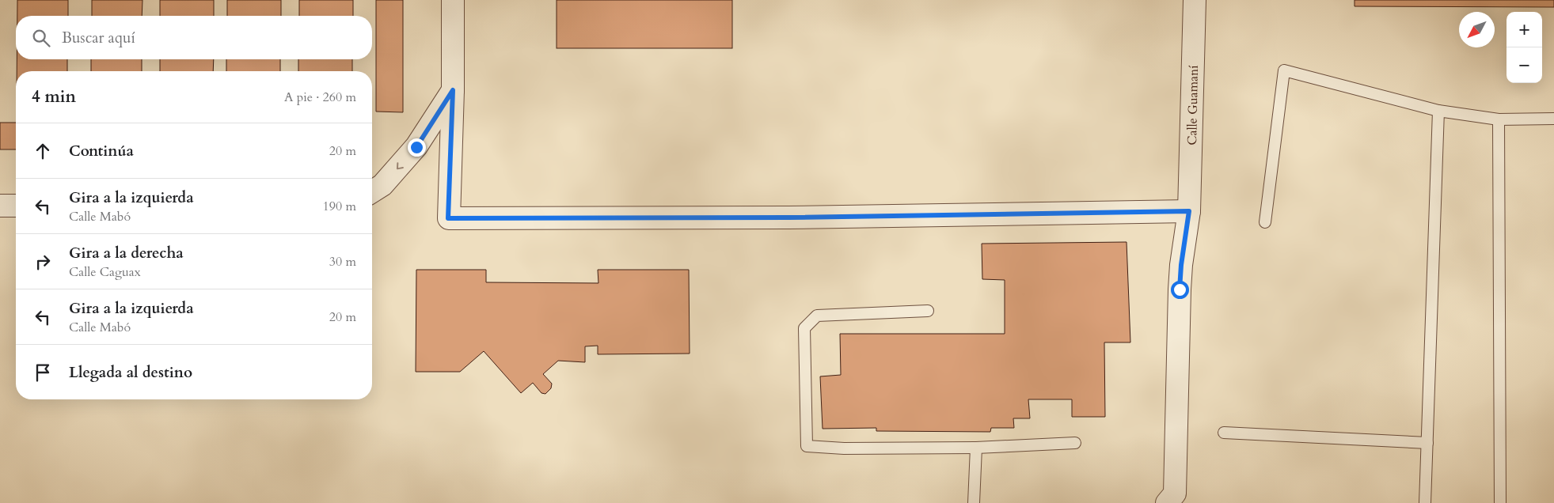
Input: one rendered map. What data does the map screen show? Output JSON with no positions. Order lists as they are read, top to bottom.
{
  "streets": {
    "street": ["Calle Guamaní"]
  },
  "north": "bottom left",
  "page": {
    "map_buttons": ["+", "−"],
    "search": "Buscar aquí",
    "heading": ["4 min", "A pie · 260 m"],
    "list": [
      ["Continúa", "20 m"],
      ["Gira a la izquierda", "Calle Mabó", "190 m"],
      ["Gira a la derecha", "Calle Caguax", "30 m"],
      ["Gira a la izquierda", "Calle Mabó", "20 m"],
      "Llegada al destino"
    ]
  }
}
